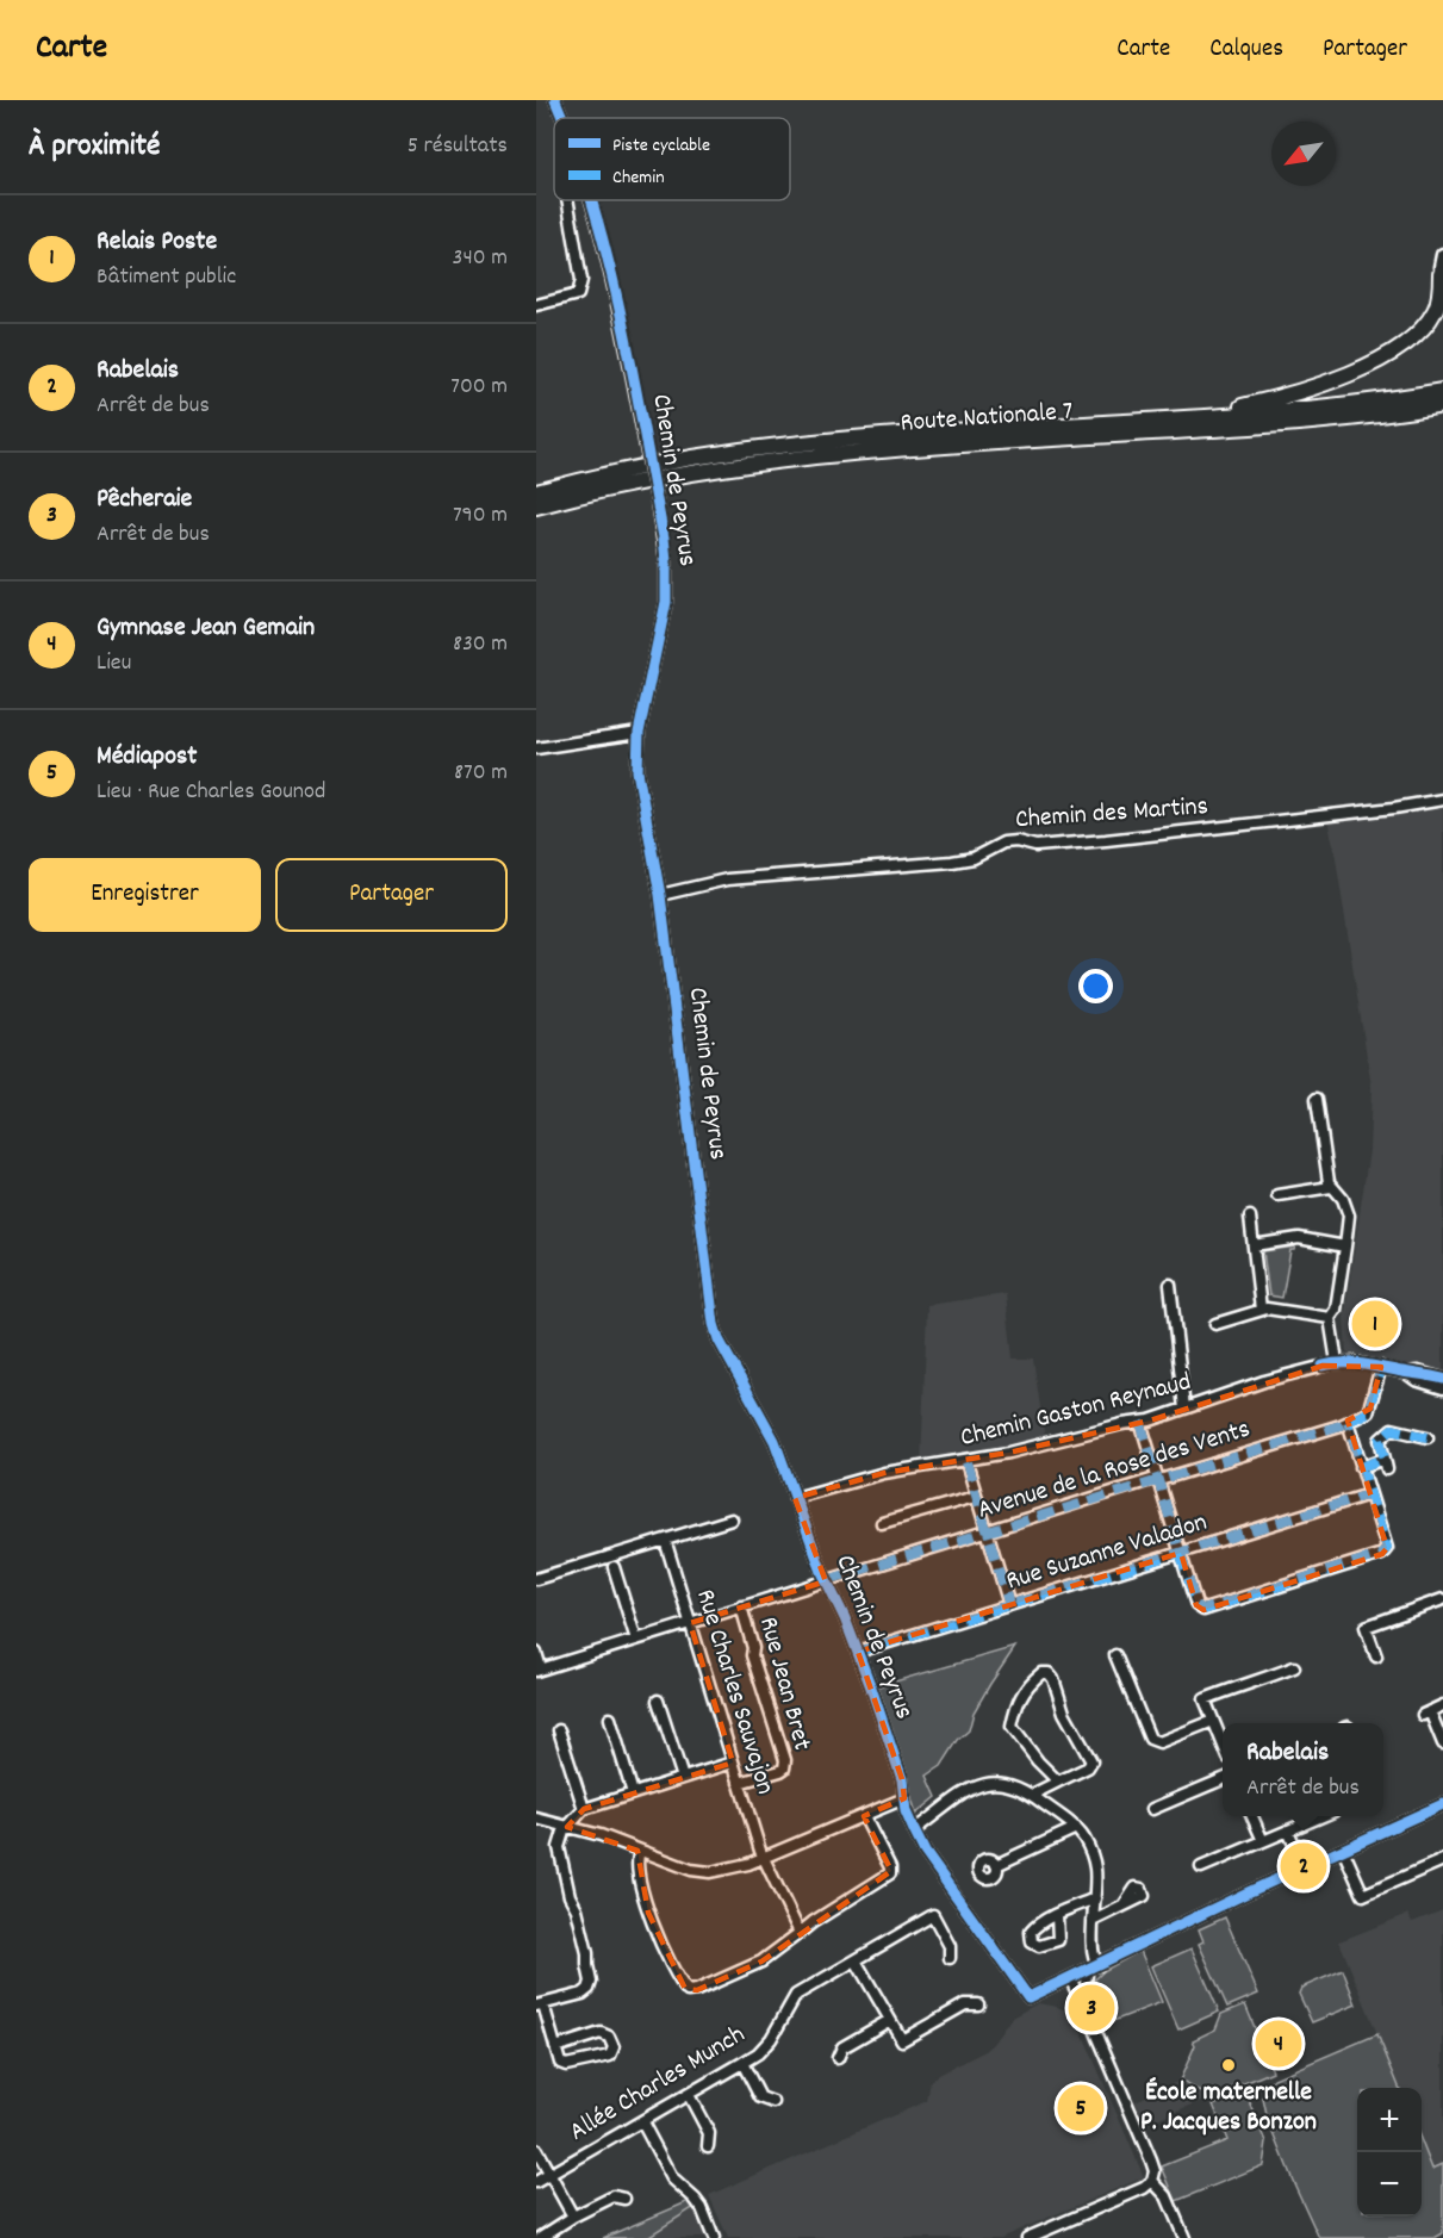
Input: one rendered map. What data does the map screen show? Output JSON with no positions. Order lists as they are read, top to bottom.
{
  "streets": {
    "highway": ["Route Nationale 7"],
    "street": [
      "Chemin de Peyrus",
      "Chemin des Martins",
      "Chemin Gaston Reynaud",
      "Avenue de la Rose des Vents",
      "Rue Suzanne Valadon",
      "Rue Jean Bret",
      "Rue Charles Sauvajon",
      "Allée Charles Munch"
    ]
  },
  "crossings": [
    ["Chemin de Peyrus", "Chemin des Martins"],
    ["Chemin de Peyrus", "Chemin Gaston Reynaud"],
    ["Chemin de Peyrus", "Avenue de la Rose des Vents"],
    ["Chemin de Peyrus", "Rue Suzanne Valadon"],
    ["Chemin Gaston Reynaud", "Avenue de la Rose des Vents"],
    ["Avenue de la Rose des Vents", "Rue Jean Bret"],
    ["Avenue de la Rose des Vents", "Rue Charles Sauvajon"],
    ["Rue Jean Bret", "Rue Charles Sauvajon"]
  ],
  "places": ["École maternelle P. Jacques Bonzon"],
  "legend": ["Piste cyclable", "Chemin"],
  "north": "bottom left",
  "page": {
    "header": "Carte",
    "nav": ["Carte", "Calques", "Partager"],
    "heading": ["À proximité", "5 résultats"],
    "list": [
      {
        "mark": "1",
        "name": "Relais Poste",
        "note": "Bâtiment public",
        "value": "340 m"
      },
      {
        "mark": "2",
        "name": "Rabelais",
        "note": "Arrêt de bus",
        "value": "700 m"
      },
      {
        "mark": "3",
        "name": "Pêcheraie",
        "note": "Arrêt de bus",
        "value": "790 m"
      },
      {
        "mark": "4",
        "name": "Gymnase Jean Gemain",
        "note": "Lieu",
        "value": "830 m"
      },
      {
        "mark": "5",
        "name": "Médiapost",
        "note": "Lieu · Rue Charles Gounod",
        "value": "870 m"
      }
    ],
    "buttons": ["Enregistrer", "Partager"],
    "pins": [
      "1",
      "2",
      "3",
      "4",
      "5"
    ],
    "popup": ["Rabelais", "Arrêt de bus"],
    "map_buttons": ["+", "−"]
  }
}
